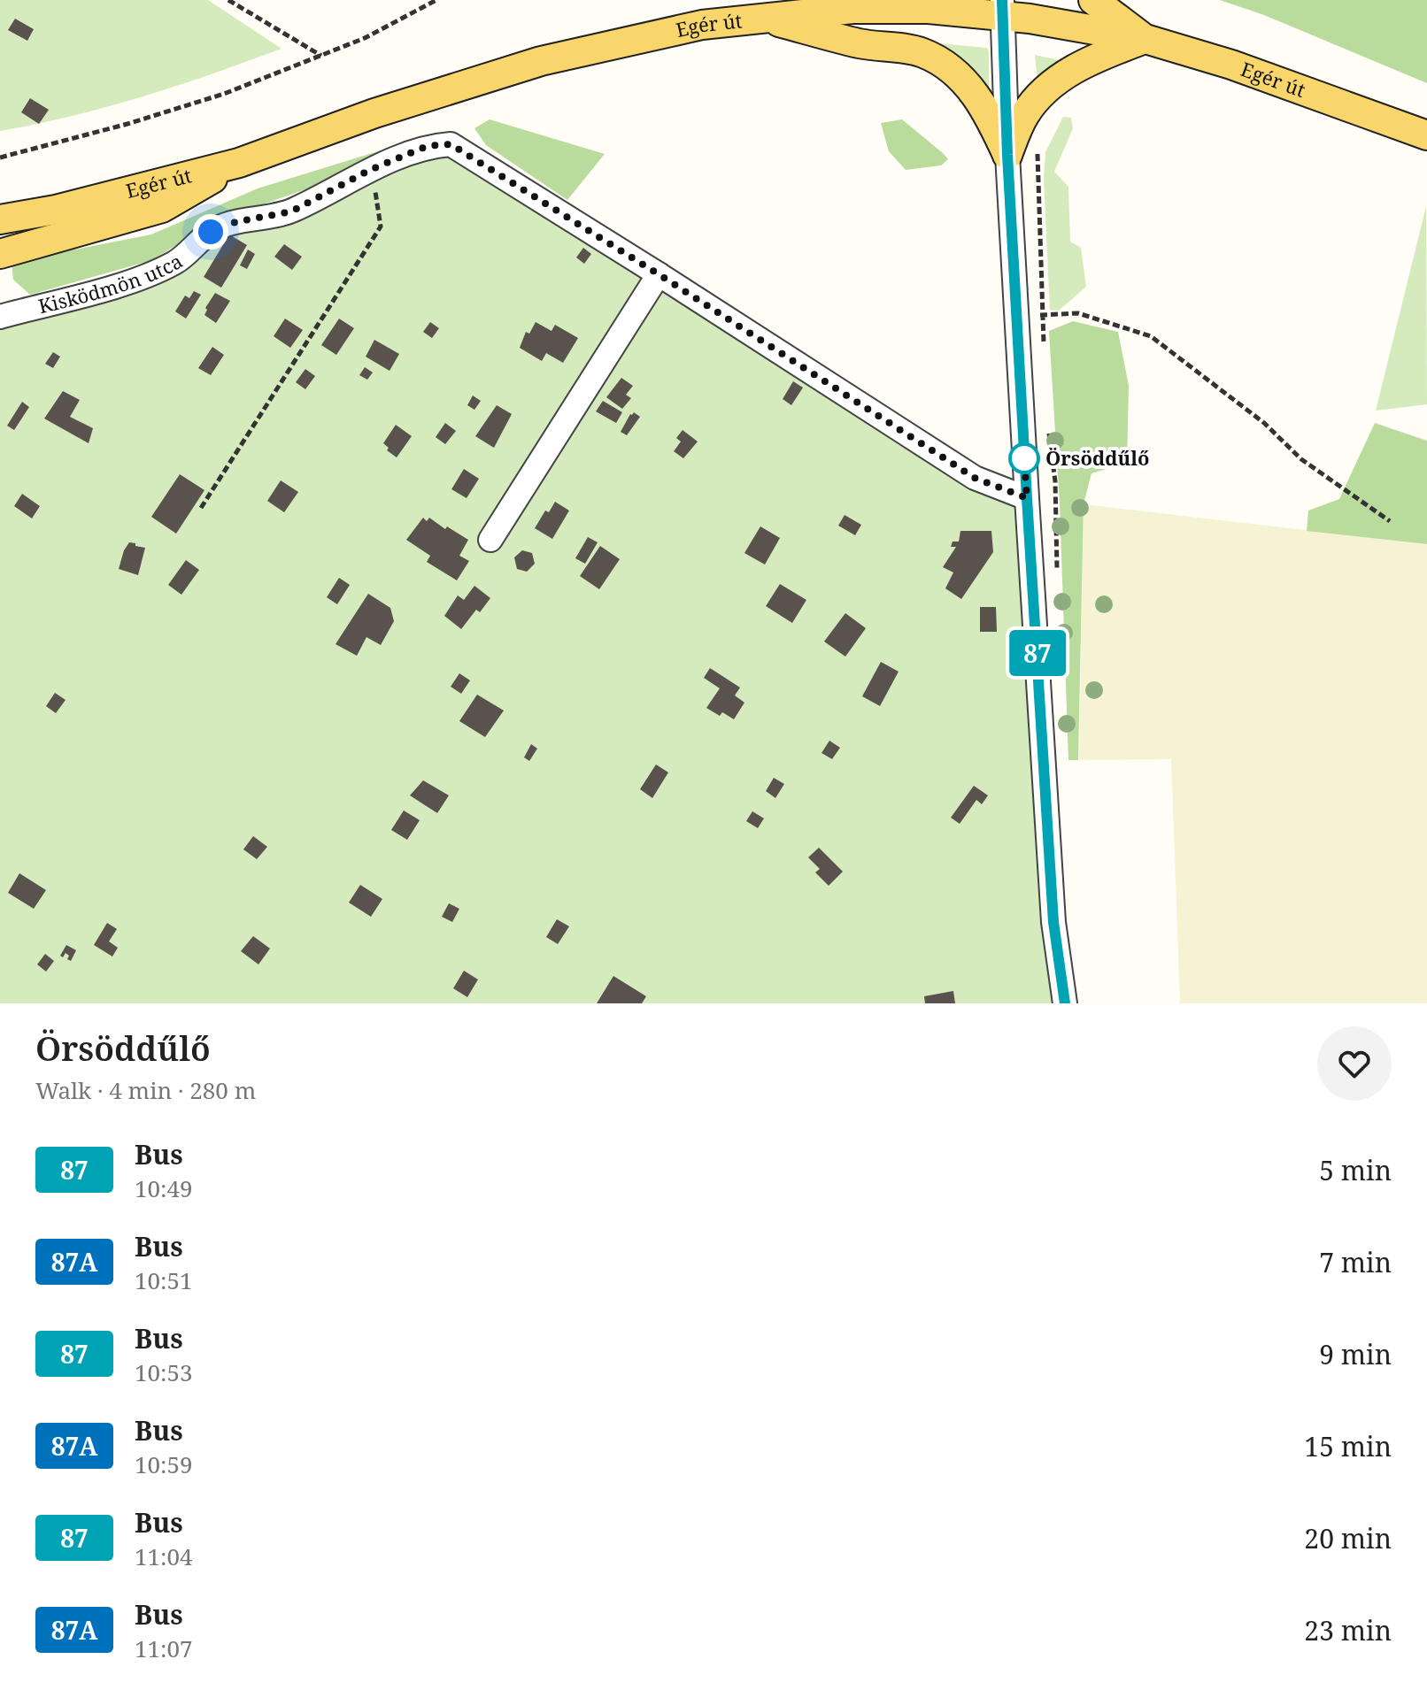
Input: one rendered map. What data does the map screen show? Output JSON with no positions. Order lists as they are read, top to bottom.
{
  "streets": {
    "main road": ["Egér út"],
    "street": ["Kisködmön utca"]
  },
  "places": ["Örsöddűlő"],
  "lines": ["bus line 87"],
  "page": {
    "on_map": "87",
    "heading": ["Örsöddűlő", "Walk · 4 min · 280 m"],
    "list": [
      {
        "mark": "87",
        "name": "Bus",
        "note": "10:49",
        "value": "5 min"
      },
      {
        "mark": "87A",
        "name": "Bus",
        "note": "10:51",
        "value": "7 min"
      },
      {
        "mark": "87",
        "name": "Bus",
        "note": "10:53",
        "value": "9 min"
      },
      {
        "mark": "87A",
        "name": "Bus",
        "note": "10:59",
        "value": "15 min"
      },
      {
        "mark": "87",
        "name": "Bus",
        "note": "11:04",
        "value": "20 min"
      },
      {
        "mark": "87A",
        "name": "Bus",
        "note": "11:07",
        "value": "23 min"
      }
    ]
  }
}
